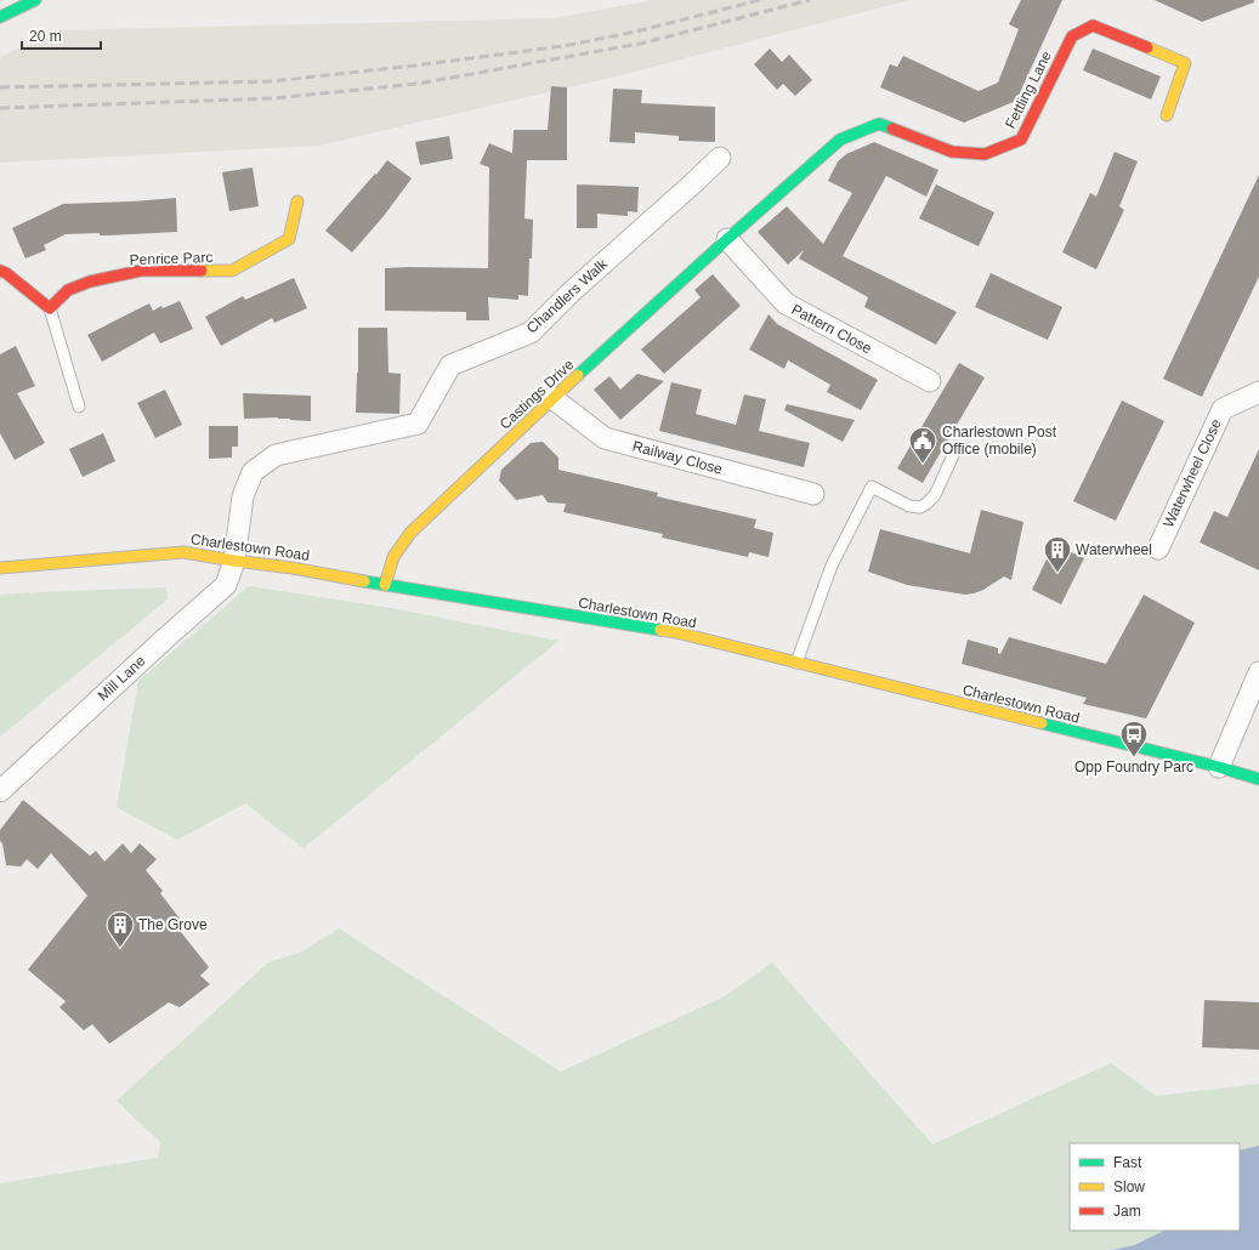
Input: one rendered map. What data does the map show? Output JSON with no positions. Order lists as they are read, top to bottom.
{
  "streets": {
    "main road": [
      "Fettling Lane",
      "Penrice Parc",
      "Castings Drive",
      "Charlestown Road"
    ],
    "street": [
      "Chandlers Walk",
      "Pattern Close",
      "Railway Close",
      "Waterwheel Close",
      "Mill Lane"
    ]
  },
  "crossings": [
    ["Fettling Lane", "Pattern Close"],
    ["Fettling Lane", "Castings Drive"],
    ["Chandlers Walk", "Charlestown Road"],
    ["Chandlers Walk", "Mill Lane"],
    ["Pattern Close", "Castings Drive"],
    ["Castings Drive", "Railway Close"],
    ["Castings Drive", "Charlestown Road"],
    ["Charlestown Road", "Mill Lane"]
  ],
  "places": {
    "public building": ["Charlestown Post Office (mobile)"],
    "building": ["Waterwheel", "The Grove"],
    "bus stop": ["Opp Foundry Parc"]
  },
  "legend": ["Fast", "Slow", "Jam"],
  "scale_bar": "20 m"
}
